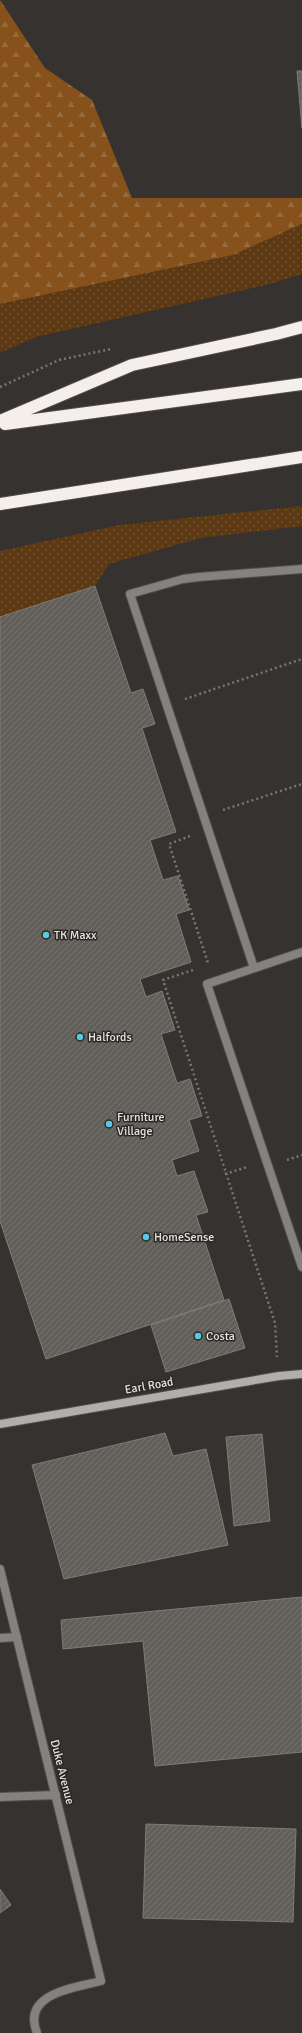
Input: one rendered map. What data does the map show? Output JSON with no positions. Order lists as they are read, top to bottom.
{
  "streets": {
    "street": ["Earl Road"],
    "lane": ["Duke Avenue"]
  },
  "places": [
    "TK Maxx",
    "Halfords",
    "Furniture Village",
    "HomeSense",
    "Costa"
  ]
}
